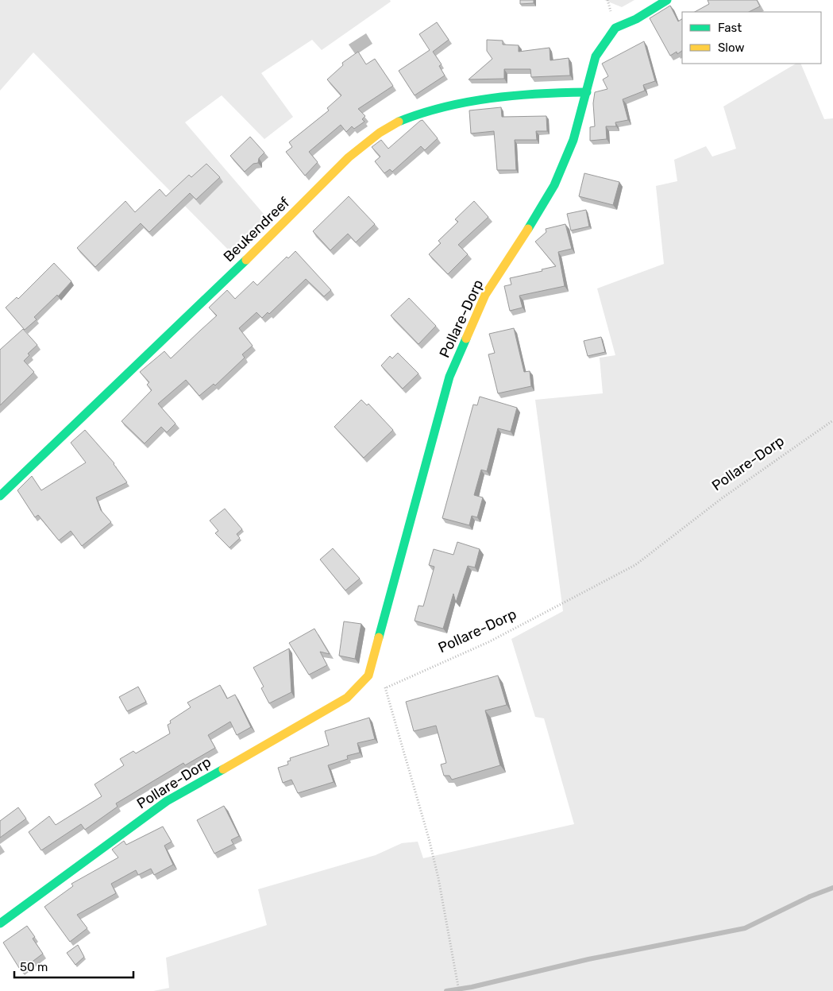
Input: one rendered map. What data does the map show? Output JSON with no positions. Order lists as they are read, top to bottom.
{
  "streets": {
    "street": ["Beukendreef", "Pollare-Dorp"]
  },
  "crossings": [
    ["Beukendreef", "Pollare-Dorp"]
  ],
  "legend": ["Fast", "Slow"],
  "scale_bar": "50 m"
}
